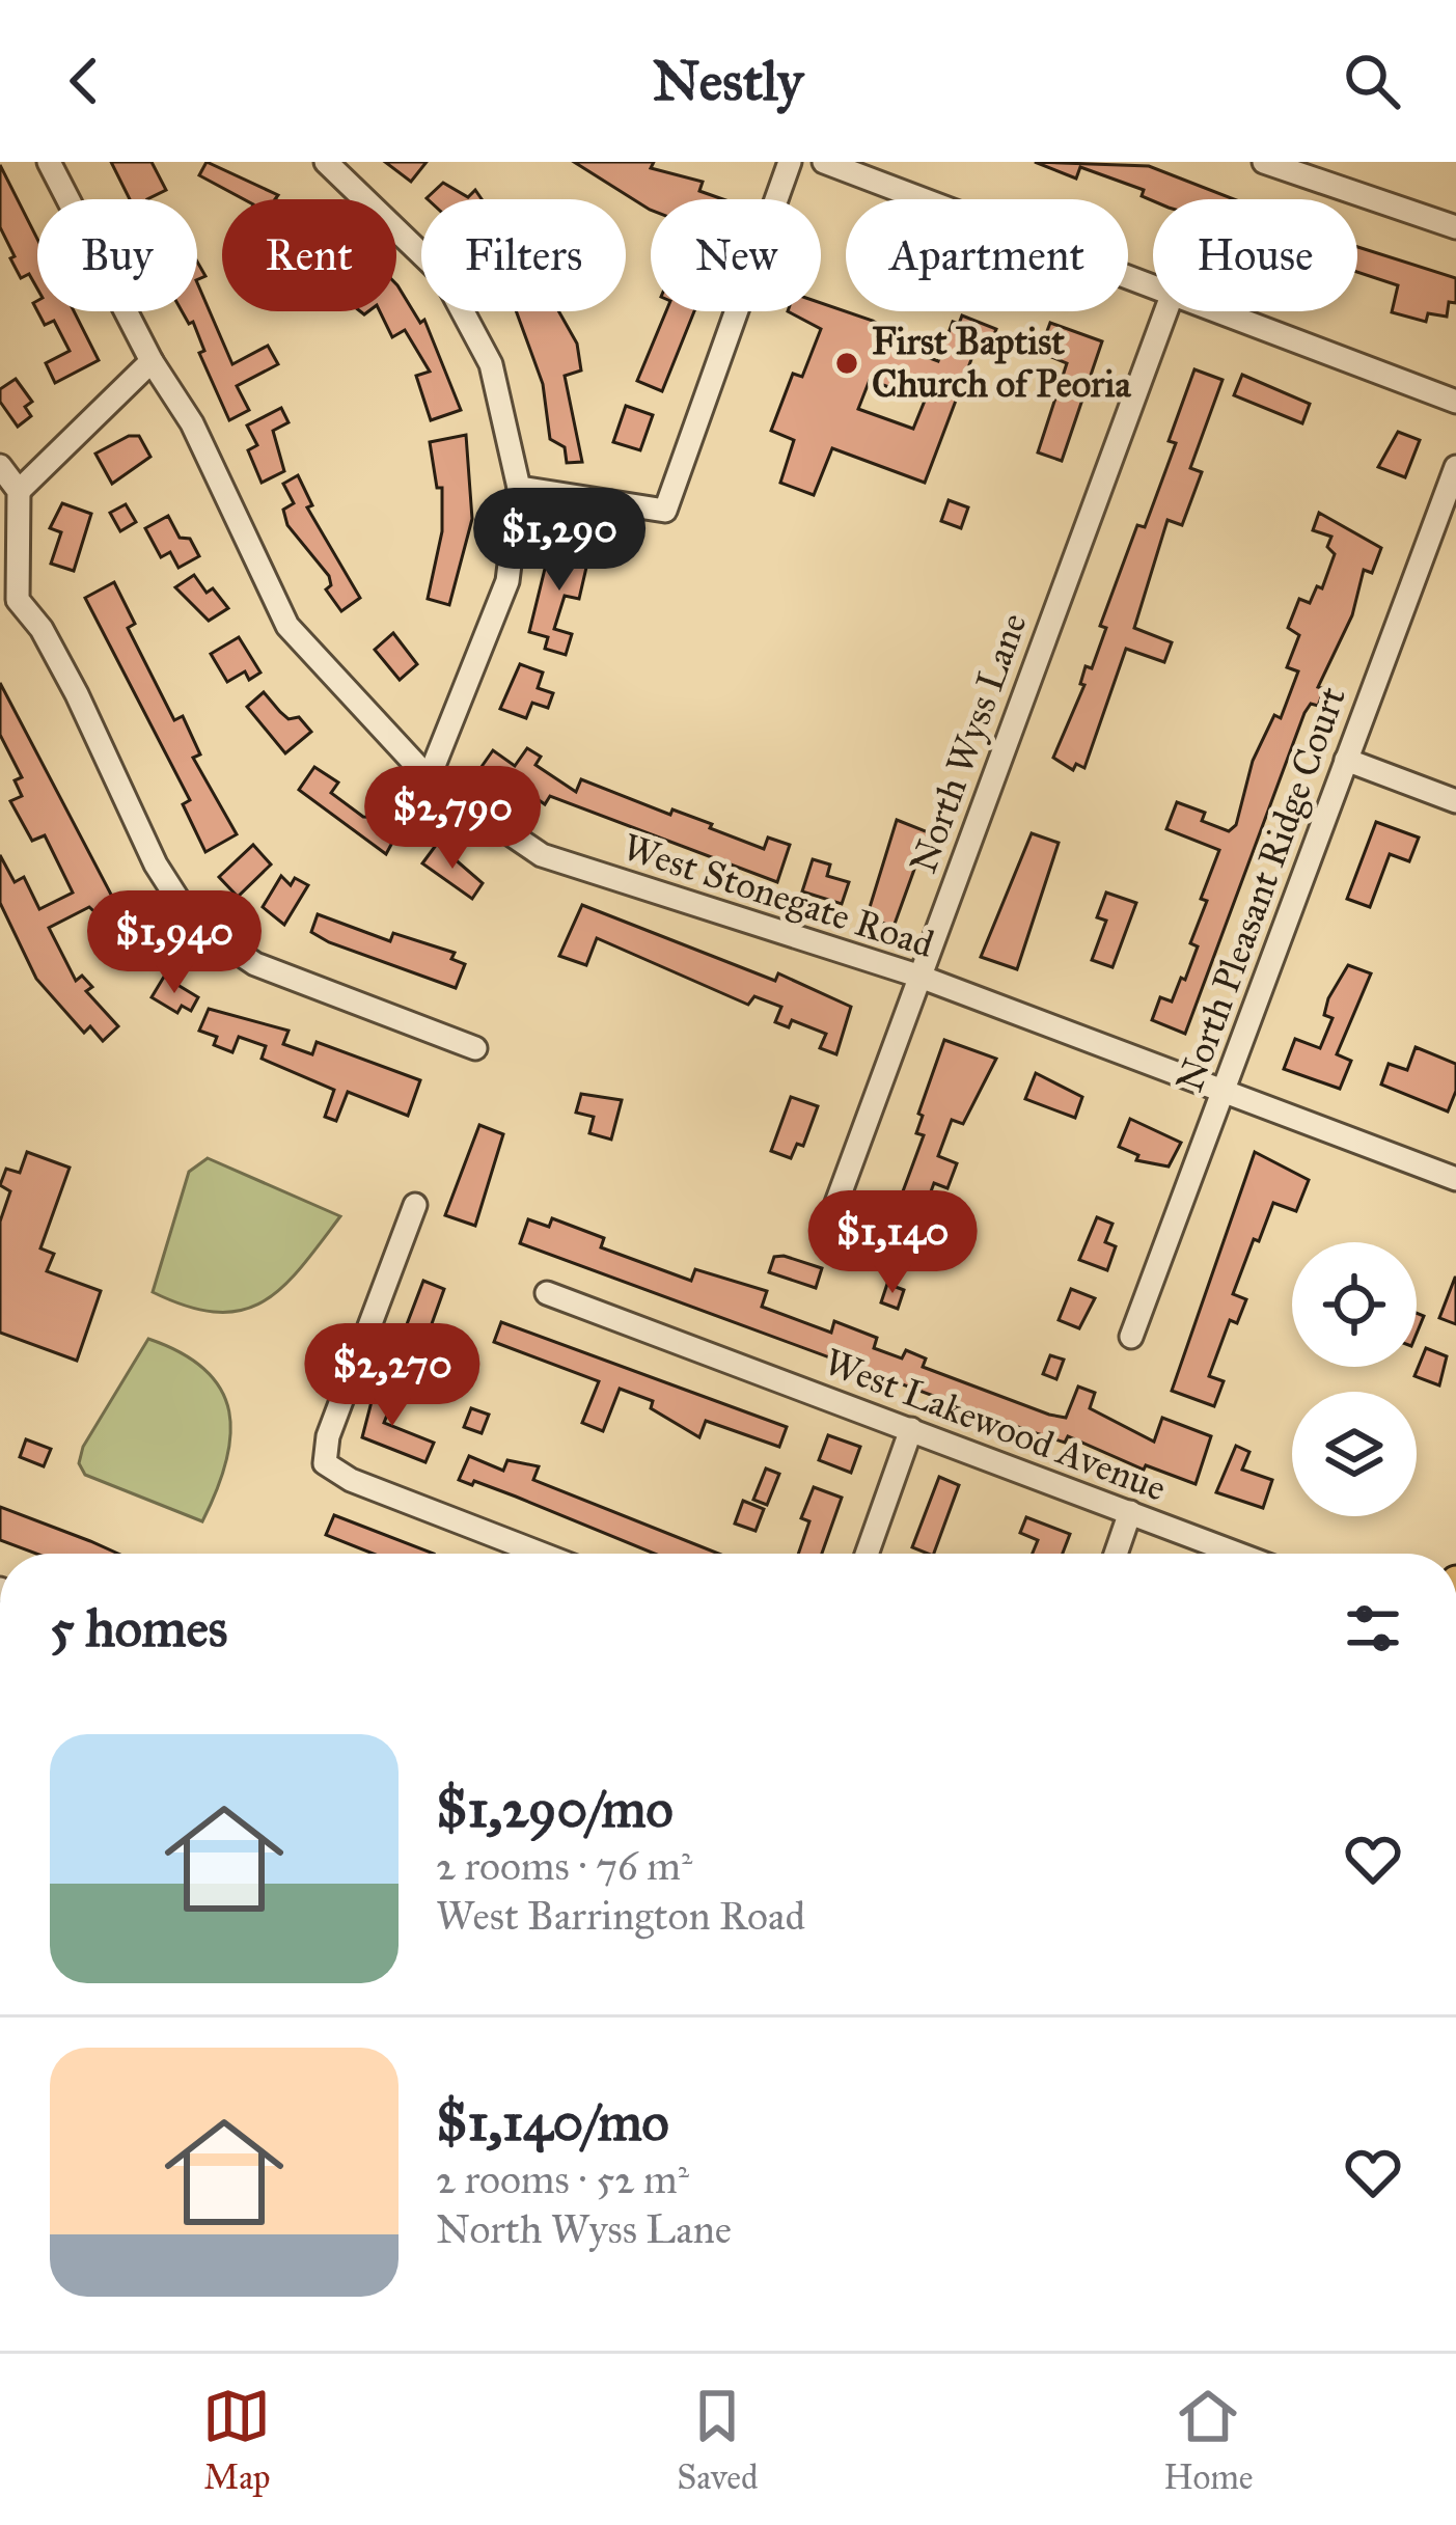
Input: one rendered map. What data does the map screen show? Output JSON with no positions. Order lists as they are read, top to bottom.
{
  "streets": {
    "street": [
      "North Wyss Lane",
      "North Pleasant Ridge Court",
      "West Stonegate Road",
      "West Lakewood Avenue"
    ]
  },
  "crossings": [
    ["North Wyss Lane", "West Stonegate Road"],
    ["North Pleasant Ridge Court", "West Stonegate Road"]
  ],
  "places": ["First Baptist Church of Peoria"],
  "page": {
    "header": "Nestly",
    "chip": [
      "Buy",
      "Rent",
      "Filters",
      "New",
      "Apartment",
      "House"
    ],
    "price": [
      "$1,290",
      "$2,790",
      "$1,940",
      "$1,140",
      "$2,270"
    ],
    "heading": "5 homes",
    "list": [
      {
        "name": "$1,290/mo",
        "note": "2 rooms · 76 m² · West Barrington Road"
      },
      {
        "name": "$1,140/mo",
        "note": "2 rooms · 52 m² · North Wyss Lane"
      }
    ],
    "tabs": ["Map", "Saved", "Home"]
  }
}
